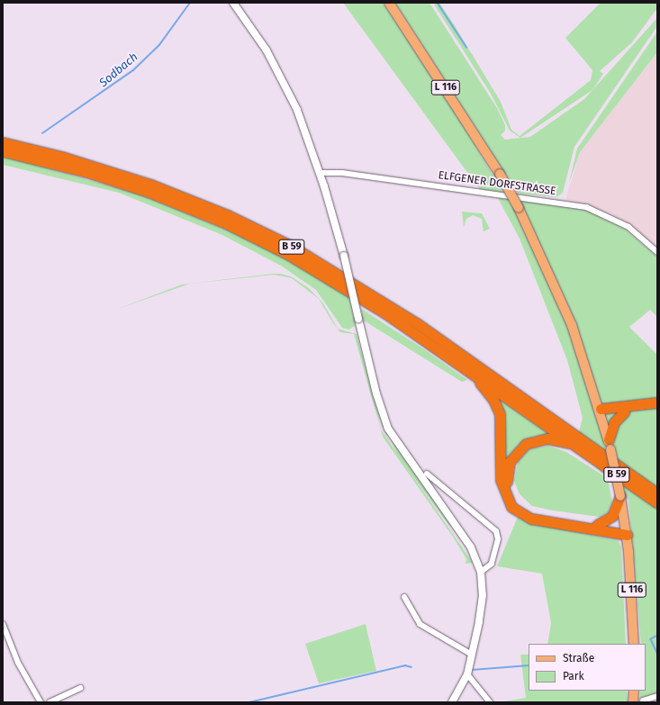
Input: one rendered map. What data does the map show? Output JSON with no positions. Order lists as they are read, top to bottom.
{
  "streets": {
    "highway": ["B 59"],
    "main road": ["L 116"],
    "street": ["ELFGENER DORFSTRASSE"]
  },
  "water": ["Sodbach"],
  "legend": ["Straße", "Park"]
}
